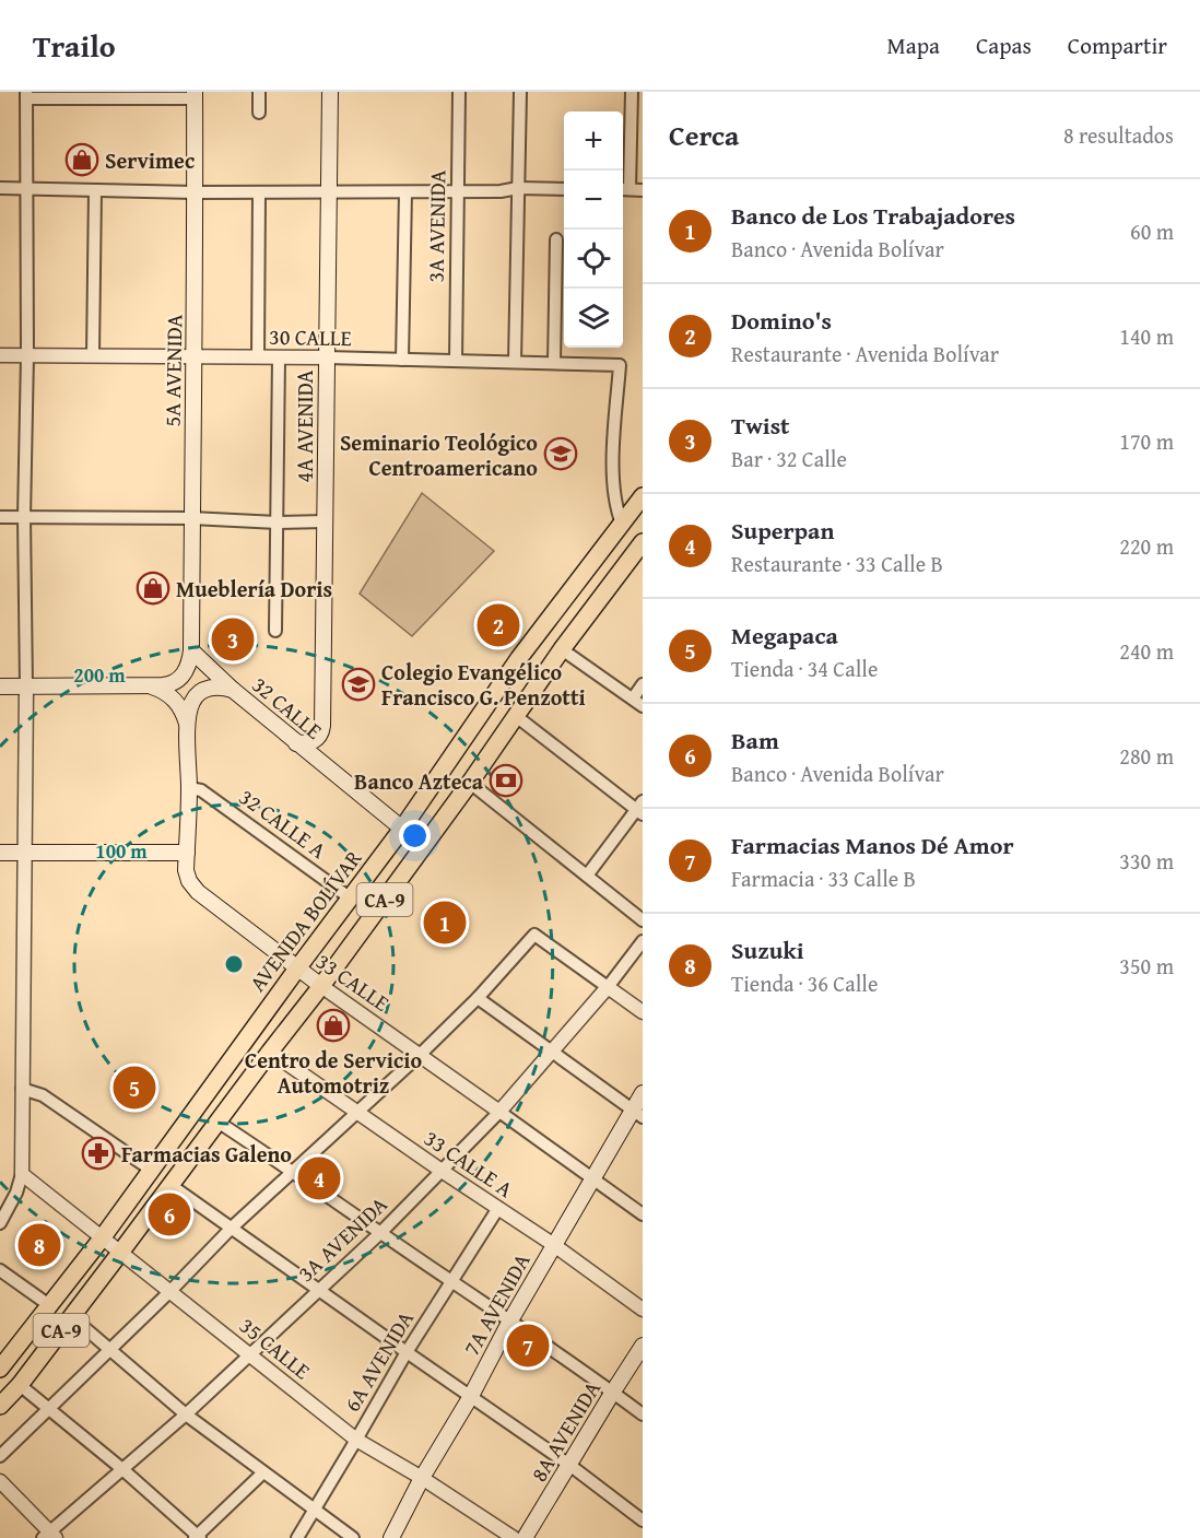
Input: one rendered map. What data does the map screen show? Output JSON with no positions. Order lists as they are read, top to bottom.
{
  "streets": {
    "main road": [
      "5A AVENIDA",
      "4A AVENIDA",
      "32 CALLE",
      "CA-9",
      "AVENIDA BOLÍVAR",
      "33 CALLE",
      "7A AVENIDA",
      "8A AVENIDA"
    ],
    "street": [
      "3A AVENIDA",
      "30 CALLE",
      "32 CALLE A",
      "33 CALLE A",
      "35 CALLE",
      "6A AVENIDA"
    ]
  },
  "crossings": [
    ["3A AVENIDA", "30 CALLE"],
    ["3A AVENIDA", "33 CALLE"],
    ["3A AVENIDA", "33 CALLE A"],
    ["3A AVENIDA", "35 CALLE"],
    ["30 CALLE", "5A AVENIDA"],
    ["30 CALLE", "4A AVENIDA"],
    ["30 CALLE", "AVENIDA BOLÍVAR"],
    ["5A AVENIDA", "32 CALLE"],
    ["4A AVENIDA", "32 CALLE"],
    ["32 CALLE", "AVENIDA BOLÍVAR"],
    ["32 CALLE A", "AVENIDA BOLÍVAR"],
    ["CA-9", "33 CALLE"],
    ["CA-9", "33 CALLE A"],
    ["CA-9", "35 CALLE"],
    ["AVENIDA BOLÍVAR", "33 CALLE"],
    ["AVENIDA BOLÍVAR", "35 CALLE"],
    ["33 CALLE", "7A AVENIDA"],
    ["33 CALLE A", "7A AVENIDA"],
    ["33 CALLE A", "6A AVENIDA"],
    ["7A AVENIDA", "35 CALLE"],
    ["35 CALLE", "6A AVENIDA"]
  ],
  "places": {
    "shop": ["Servimec", "Mueblería Doris", "Centro de Servicio Automotriz"],
    "school or university": ["Seminario Teológico Centroamericano", "Colegio Evangélico Francisco G. Penzotti"],
    "bank": ["Banco Azteca"],
    "pharmacy": ["Farmacias Galeno"]
  },
  "page": {
    "header": "Trailo",
    "nav": ["Mapa", "Capas", "Compartir"],
    "heading": ["Cerca", "8 resultados"],
    "map_buttons": ["+", "−"],
    "list": [
      {
        "mark": "1",
        "name": "Banco de Los Trabajadores",
        "note": "Banco · Avenida Bolívar",
        "value": "60 m"
      },
      {
        "mark": "2",
        "name": "Domino's",
        "note": "Restaurante · Avenida Bolívar",
        "value": "140 m"
      },
      {
        "mark": "3",
        "name": "Twist",
        "note": "Bar · 32 Calle",
        "value": "170 m"
      },
      {
        "mark": "4",
        "name": "Superpan",
        "note": "Restaurante · 33 Calle B",
        "value": "220 m"
      },
      {
        "mark": "5",
        "name": "Megapaca",
        "note": "Tienda · 34 Calle",
        "value": "240 m"
      },
      {
        "mark": "6",
        "name": "Bam",
        "note": "Banco · Avenida Bolívar",
        "value": "280 m"
      },
      {
        "mark": "7",
        "name": "Farmacias Manos Dé Amor",
        "note": "Farmacia · 33 Calle B",
        "value": "330 m"
      },
      {
        "mark": "8",
        "name": "Suzuki",
        "note": "Tienda · 36 Calle",
        "value": "350 m"
      }
    ],
    "pins": [
      "2",
      "3",
      "1",
      "5",
      "4",
      "6",
      "8",
      "7"
    ]
  },
  "rings": ["200 m", "100 m"]
}
